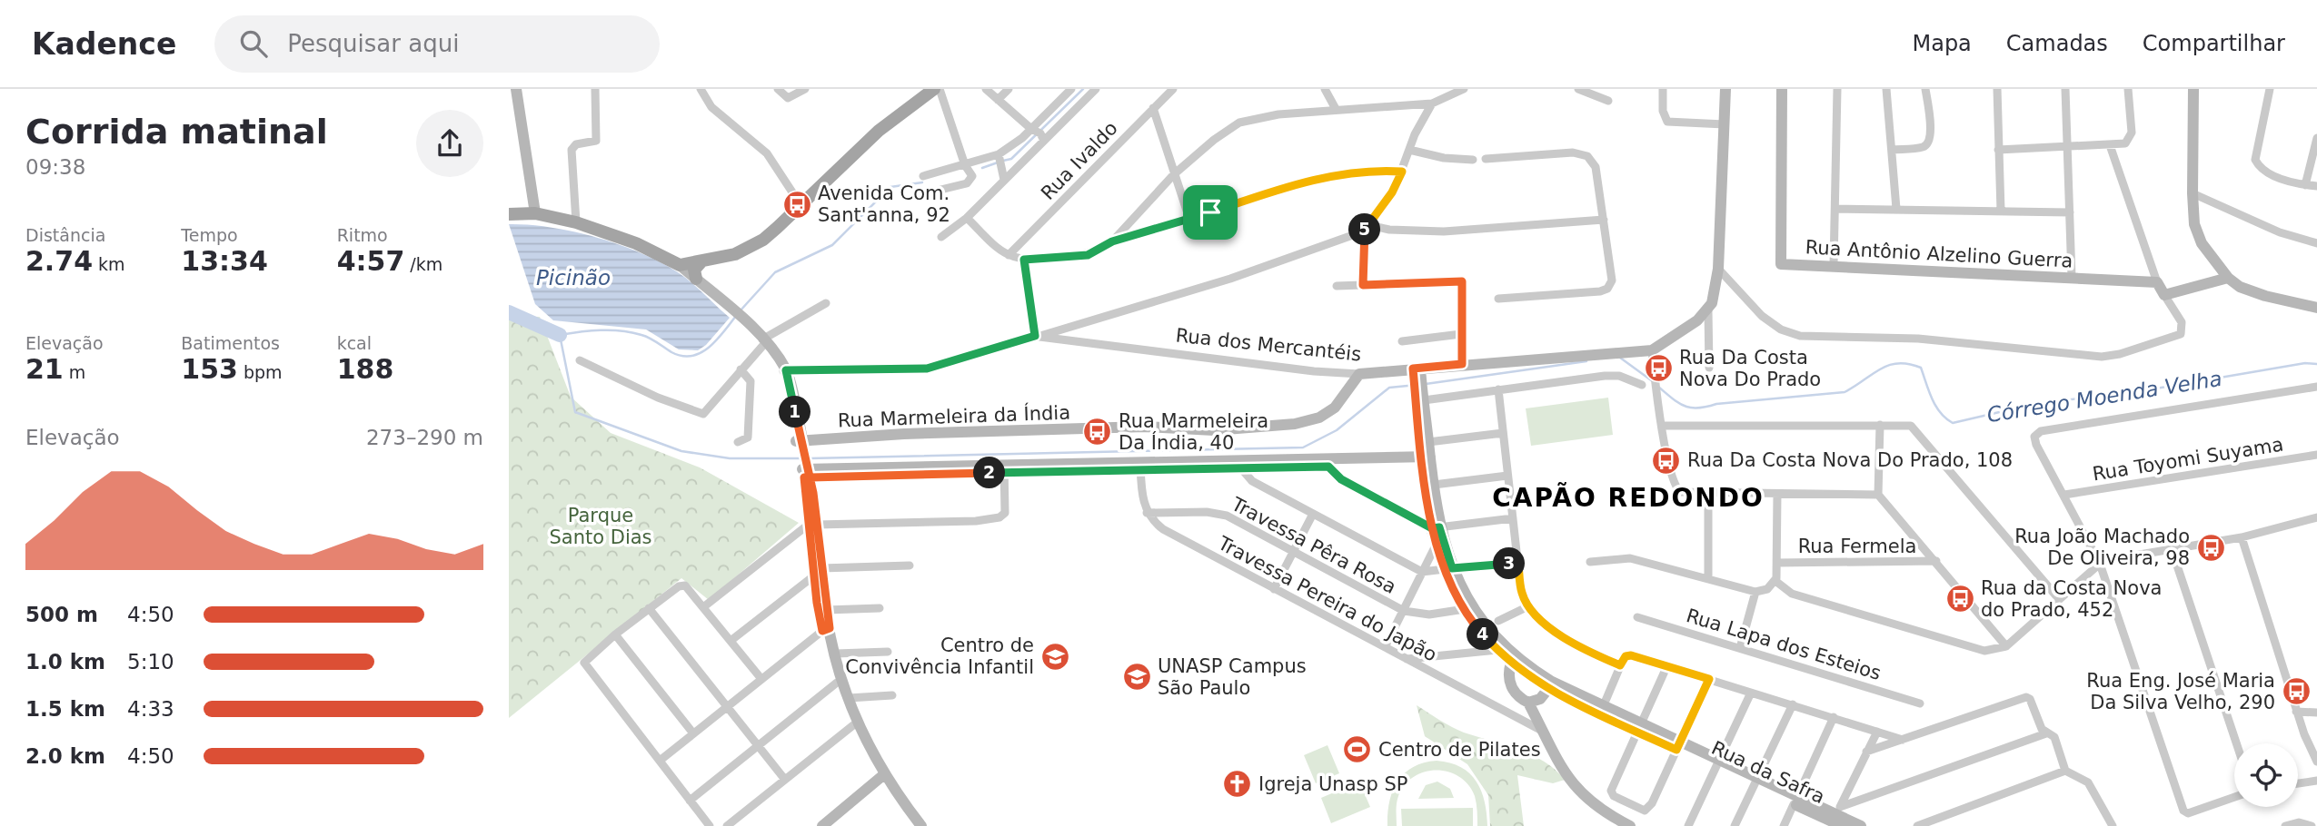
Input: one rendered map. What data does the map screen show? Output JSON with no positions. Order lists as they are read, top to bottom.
{
  "streets": {
    "street": [
      "Rua Ivaldo",
      "Rua Antônio Alzelino Guerra",
      "Rua dos Mercantéis",
      "Rua Marmeleira da Índia",
      "Rua Toyomi Suyama",
      "Travessa Pêra Rosa",
      "Rua Fermela",
      "Travessa Pereira do Japão",
      "Rua Lapa dos Esteios",
      "Rua da Safra"
    ]
  },
  "crossings": [
    ["Rua dos Mercantéis", "Rua Marmeleira da Índia"],
    ["Travessa Pêra Rosa", "Travessa Pereira do Japão"],
    ["Travessa Pêra Rosa", "Rua da Safra"]
  ],
  "districts": ["CAPÃO REDONDO"],
  "water": ["Picinão", "Córrego Moenda Velha"],
  "parks": ["Parque Santo Dias"],
  "places": {
    "bus stop": [
      "Avenida Com. Sant'anna, 92",
      "Rua Da Costa Nova Do Prado",
      "Rua Marmeleira Da Índia, 40",
      "Rua Da Costa Nova Do Prado, 108",
      "Rua João Machado De Oliveira, 98",
      "Rua da Costa Nova do Prado, 452",
      "Rua Eng. José Maria Da Silva Velho, 290"
    ],
    "school or university": ["Centro de Convivência Infantil", "UNASP Campus São Paulo"],
    "sports": ["Centro de Pilates"],
    "church": ["Igreja Unasp SP"]
  },
  "page": {
    "header": "Kadence",
    "search": "Pesquisar aqui",
    "nav": ["Mapa", "Camadas", "Compartilhar"],
    "heading": ["Corrida matinal", "09:38"],
    "stats": [
      ["Distância", "2.74 km"],
      ["Tempo", "13:34"],
      ["Ritmo", "4:57 /km"],
      ["Elevação", "21 m"],
      ["Batimentos", "153 bpm"],
      ["kcal", "188"]
    ],
    "pins": [
      "5",
      "1",
      "2",
      "3",
      "4"
    ],
    "chart": ["Elevação", "273–290 m"],
    "list": [
      {
        "name": "500 m",
        "note": "4:50"
      },
      {
        "name": "1.0 km",
        "note": "5:10"
      },
      {
        "name": "1.5 km",
        "note": "4:33"
      },
      {
        "name": "2.0 km",
        "note": "4:50"
      }
    ]
  }
}
